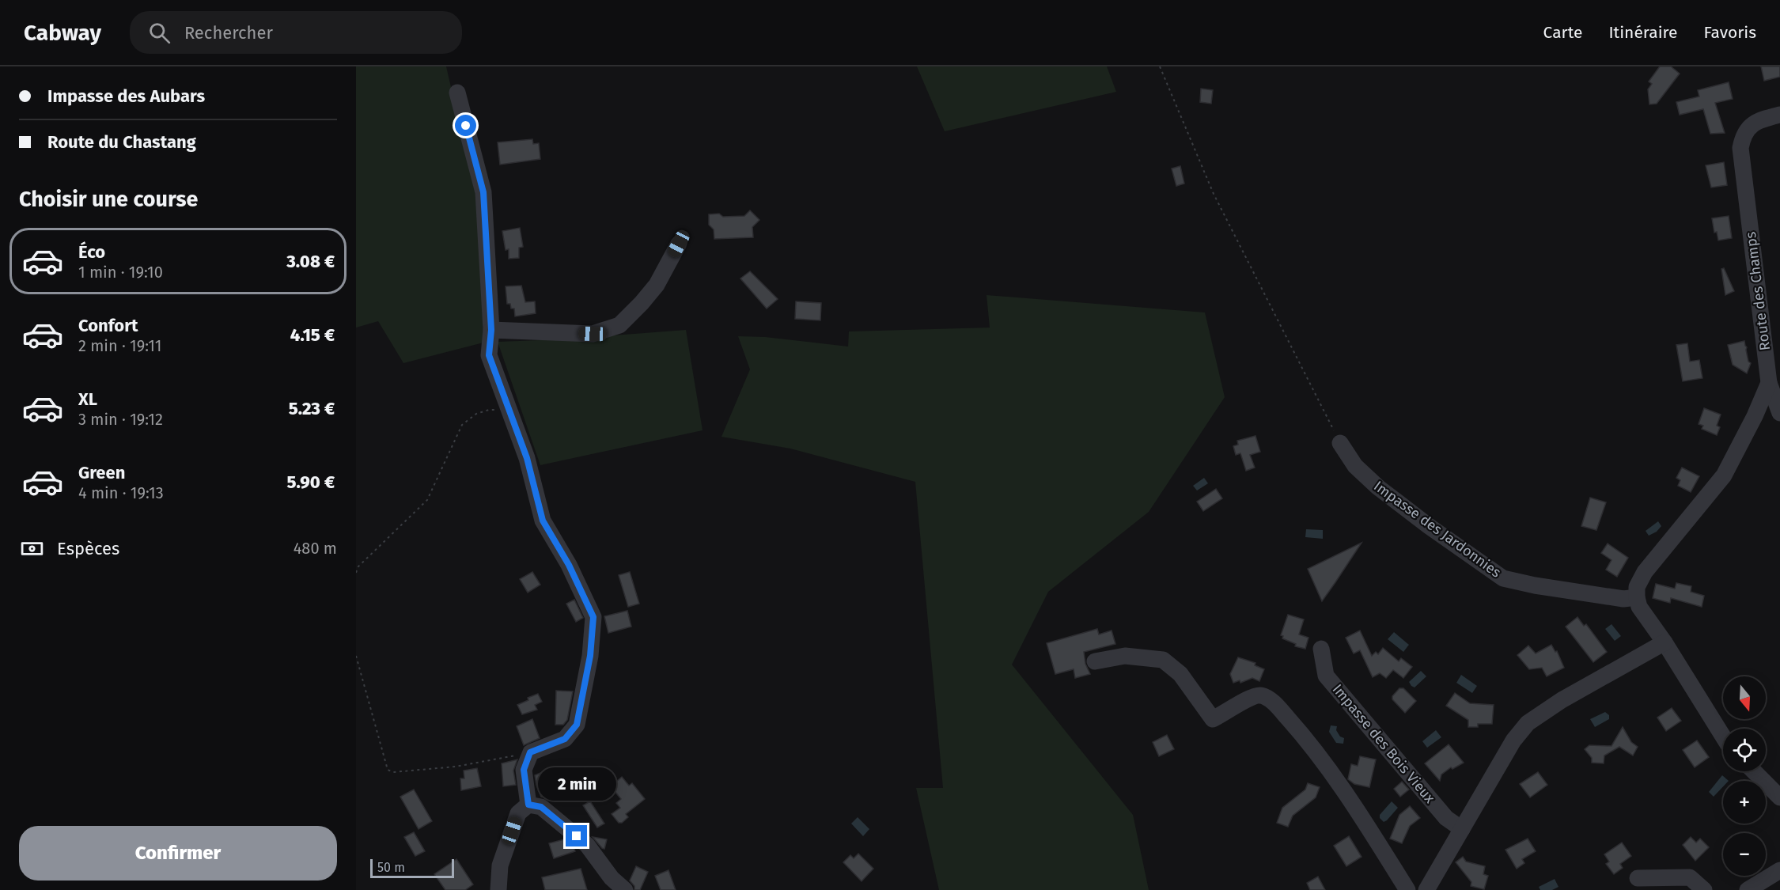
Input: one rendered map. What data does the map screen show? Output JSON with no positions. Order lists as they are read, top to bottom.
{
  "streets": {
    "street": ["Route des Champs", "Impasse des Jardonnies", "Impasse des Bois Vieux"]
  },
  "scale_bar": "50 m",
  "north": "bottom",
  "page": {
    "header": "Cabway",
    "search": "Rechercher",
    "nav": ["Carte", "Itinéraire", "Favoris"],
    "banner": ["Impasse des Aubars", "Route du Chastang"],
    "heading": "Choisir une course",
    "list": [
      {
        "name": "Éco",
        "note": "1 min · 19:10",
        "value": "3.08 €"
      },
      {
        "name": "Confort",
        "note": "2 min · 19:11",
        "value": "4.15 €"
      },
      {
        "name": "XL",
        "note": "3 min · 19:12",
        "value": "5.23 €"
      },
      {
        "name": "Green",
        "note": "4 min · 19:13",
        "value": "5.90 €"
      }
    ],
    "pay": ["Espèces", "480 m"],
    "map_buttons": ["+", "−"],
    "bubble": "2 min",
    "buttons": "Confirmer",
    "scale": "50 m"
  }
}
